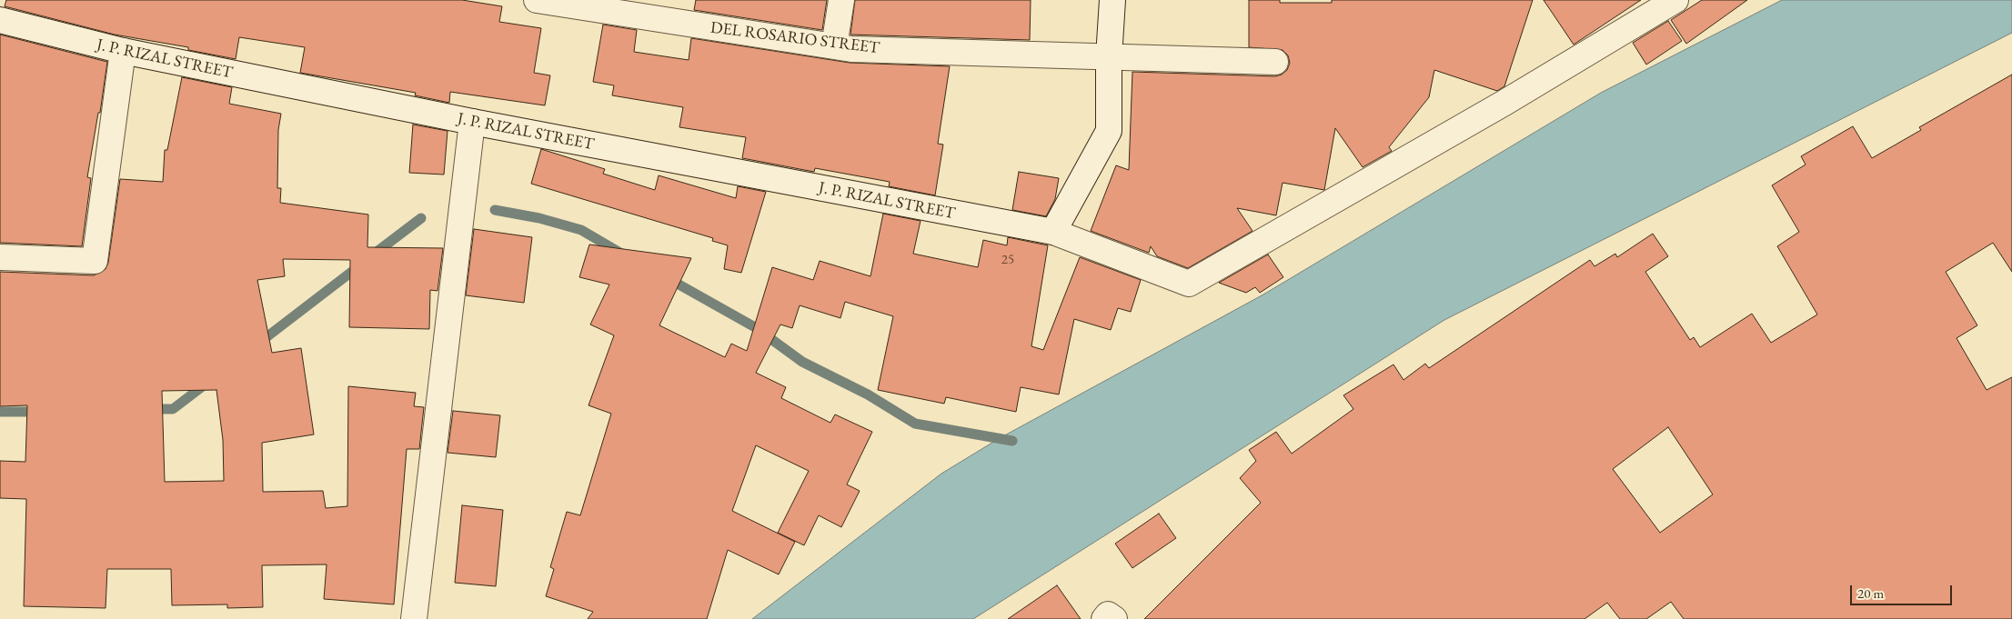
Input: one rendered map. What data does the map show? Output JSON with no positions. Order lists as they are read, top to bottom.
{
  "streets": {
    "street": ["DEL ROSARIO STREET", "J. P. RIZAL STREET"]
  },
  "house_numbers": ["25"],
  "scale_bar": "20 m"
}
